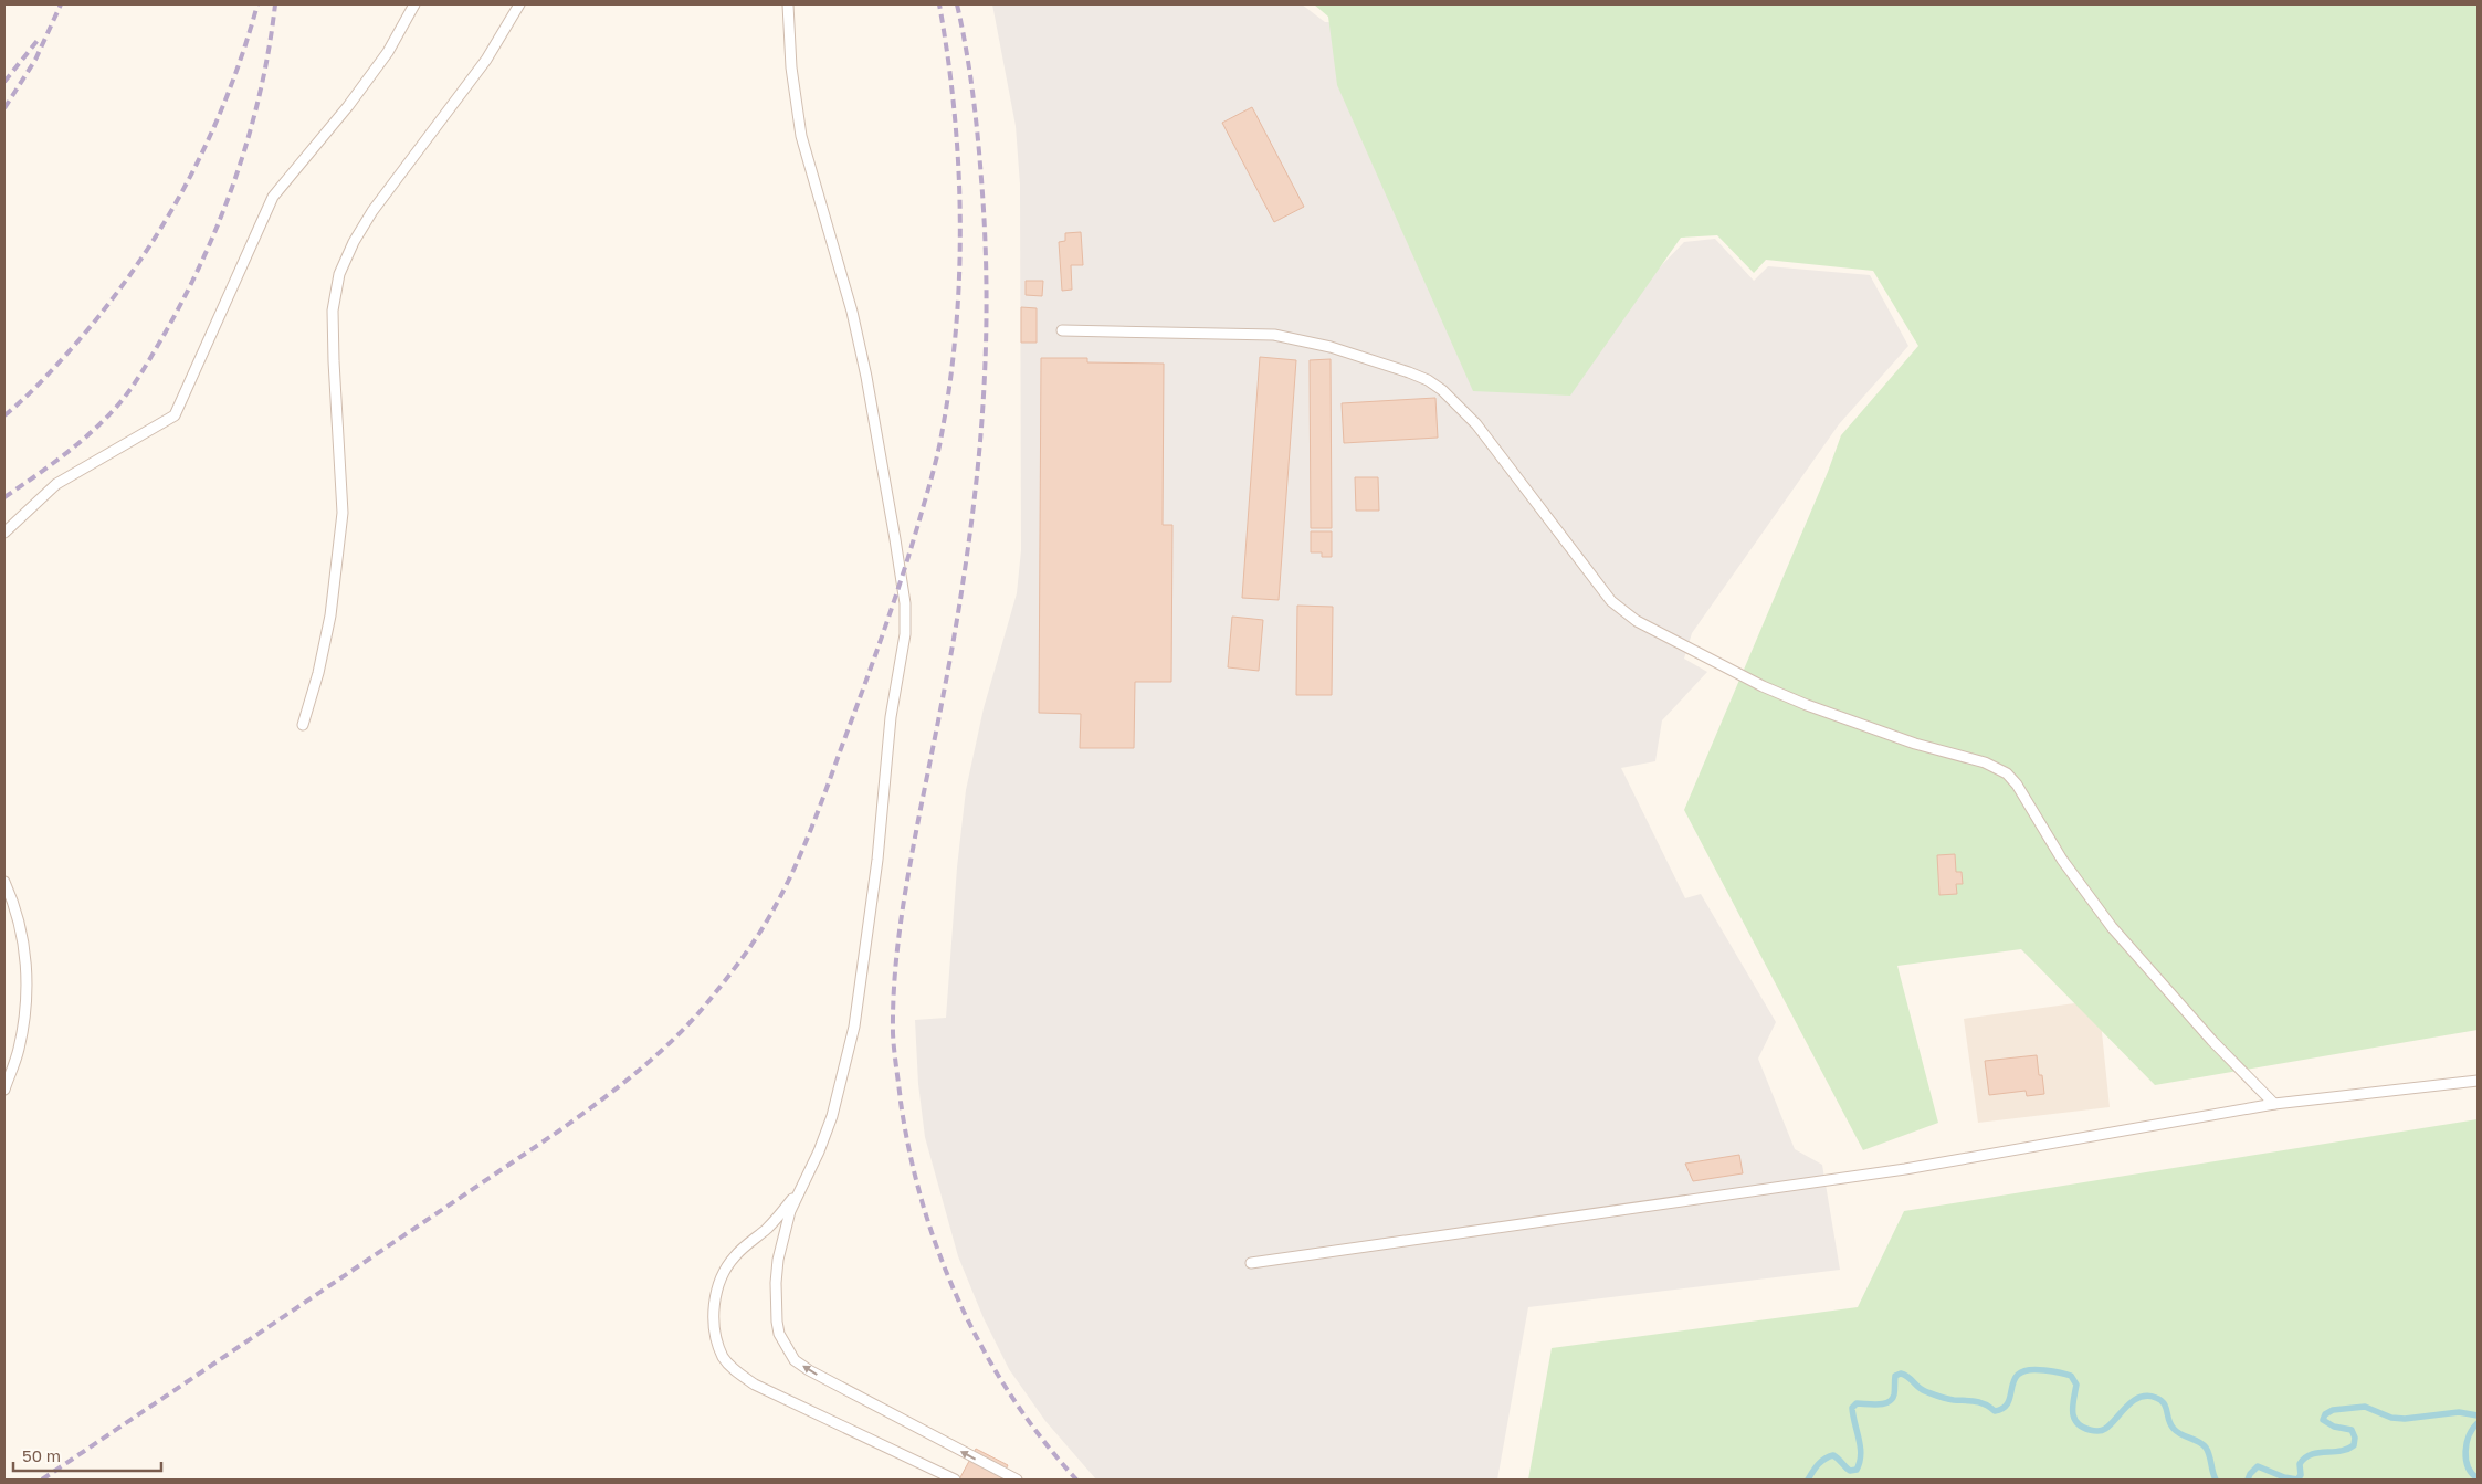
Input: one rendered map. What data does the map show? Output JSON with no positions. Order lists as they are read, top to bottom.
{
  "scale_bar": "50 m"
}
